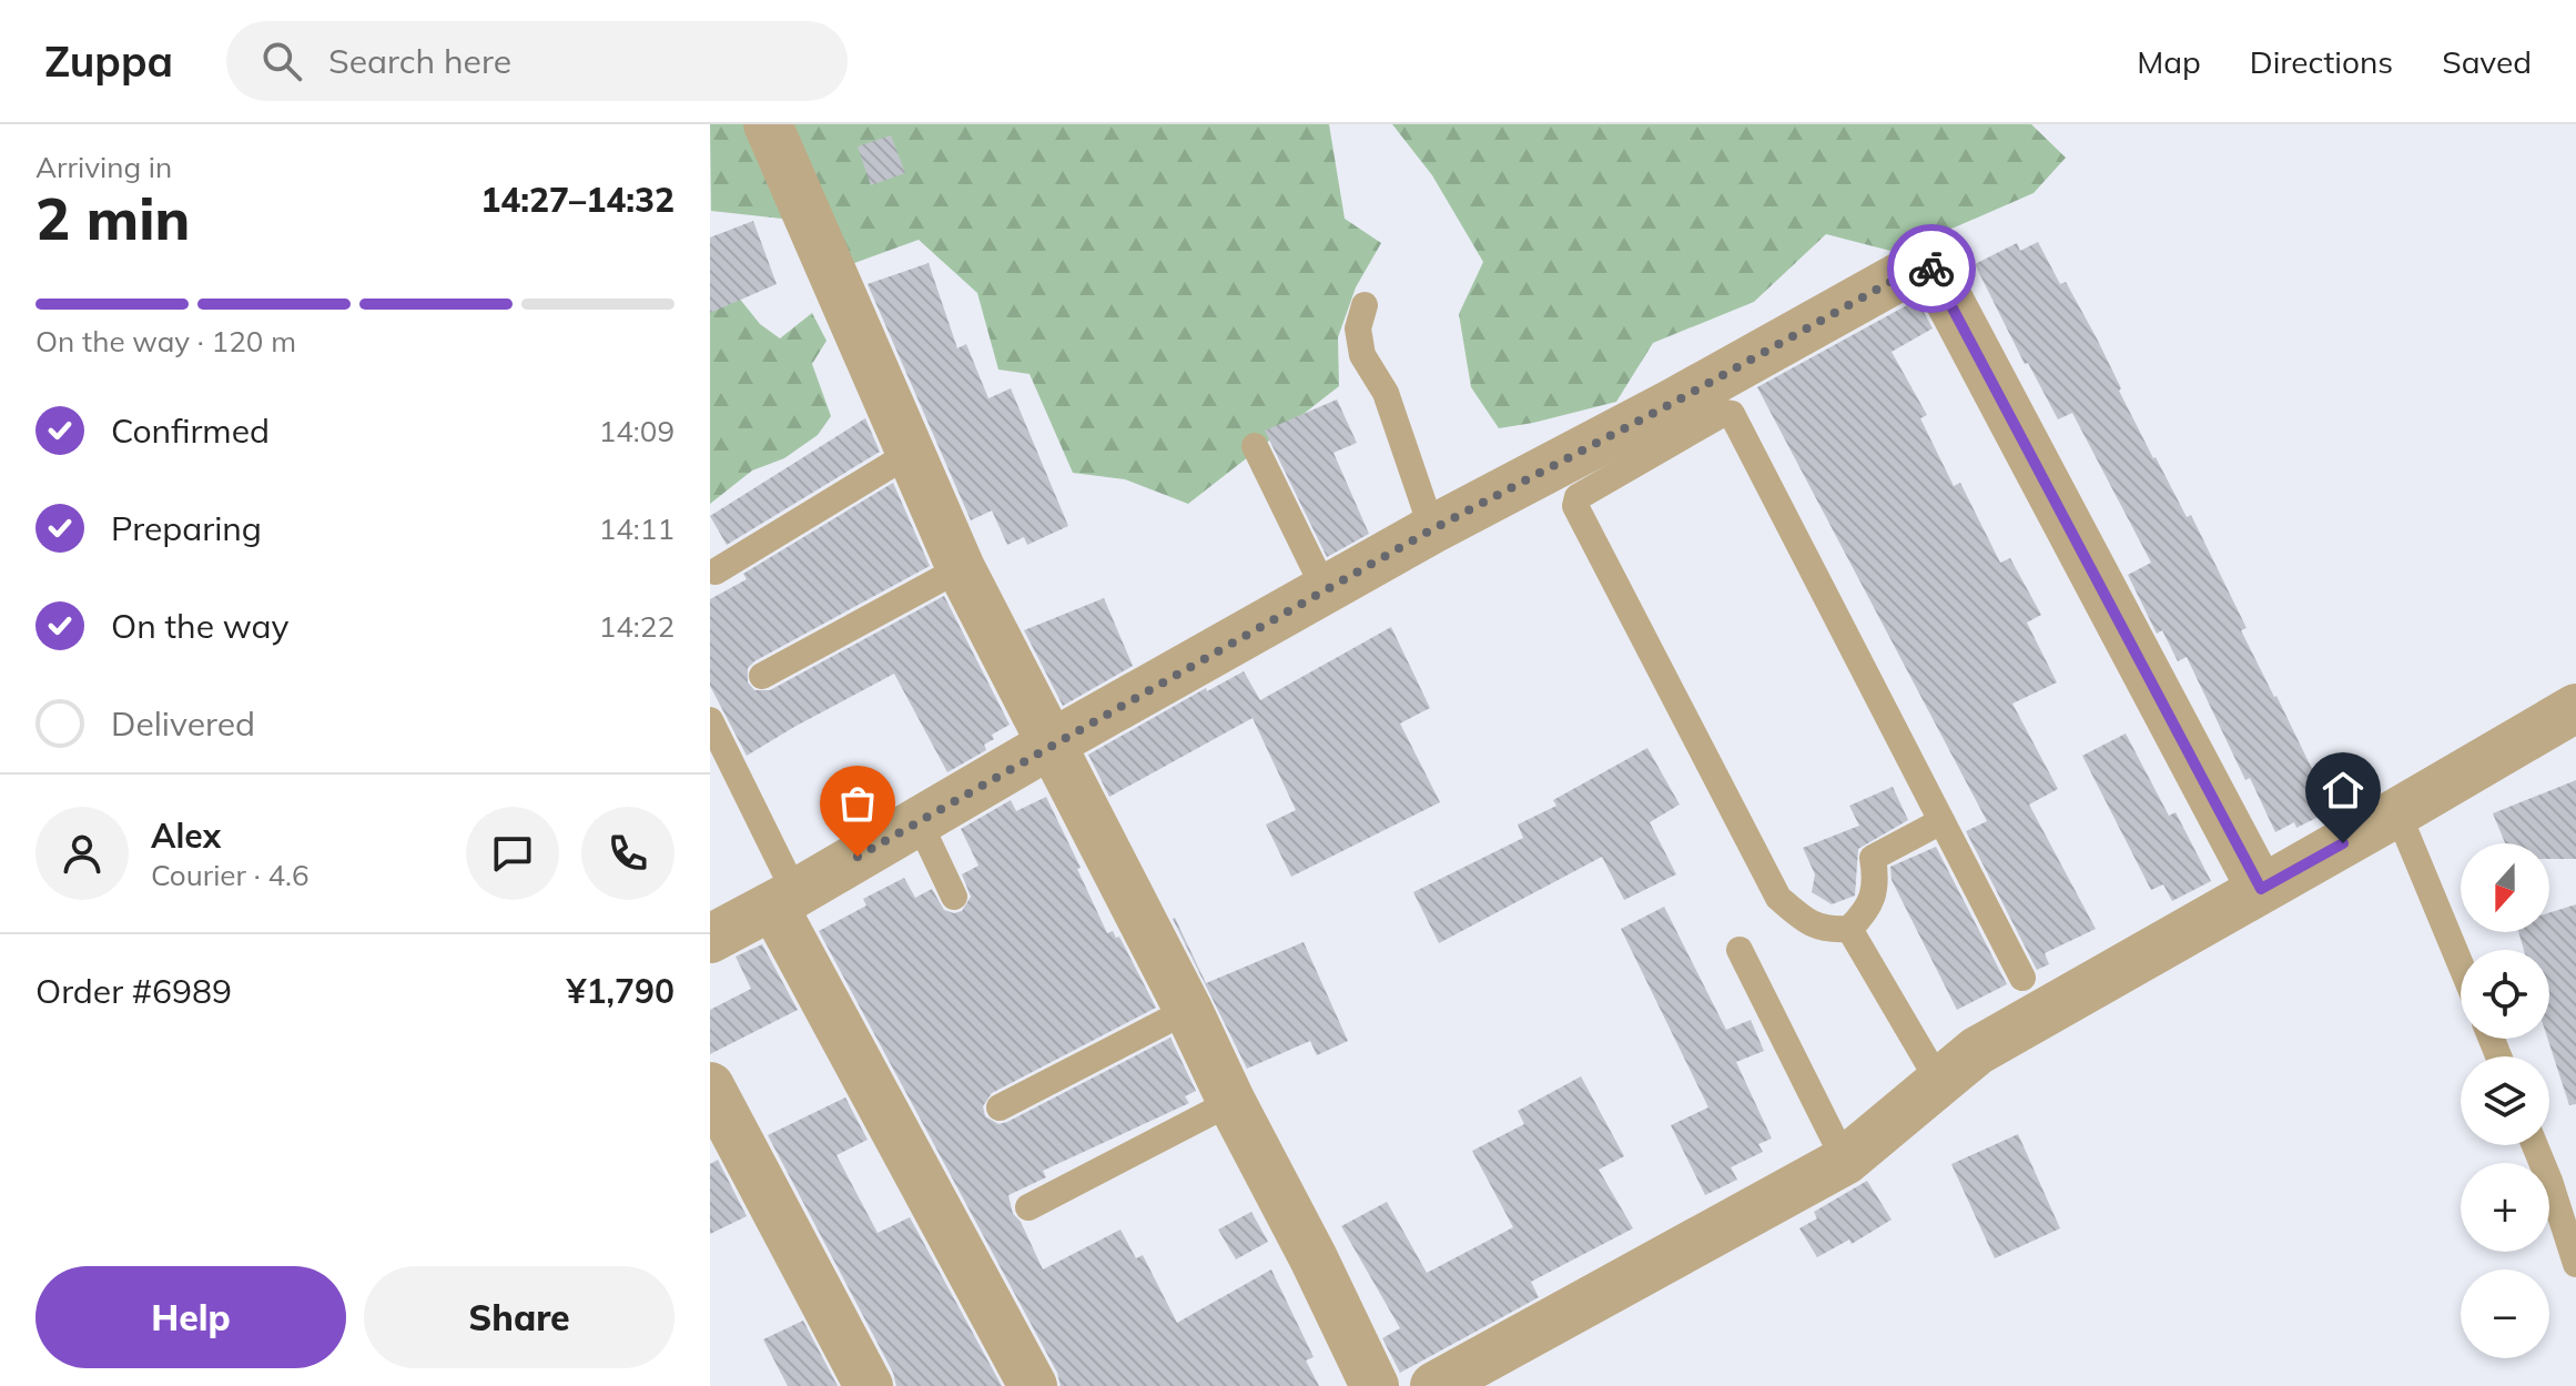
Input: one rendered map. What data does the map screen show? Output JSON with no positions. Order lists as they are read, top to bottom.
{
  "north": "bottom",
  "page": {
    "header": "Zuppa",
    "search": "Search here",
    "nav": ["Map", "Directions", "Saved"],
    "heading": ["2 min", "Arriving in", "14:27–14:32"],
    "panel": [
      "Alex",
      "Courier · 4.6",
      "Order #6989",
      "¥1,790"
    ],
    "bar": "On the way · 120 m",
    "list": [
      ["Confirmed", "14:09"],
      ["Preparing", "14:11"],
      ["On the way", "14:22"],
      "Delivered"
    ],
    "map_buttons": ["+", "−"],
    "buttons": ["Help", "Share"]
  }
}
